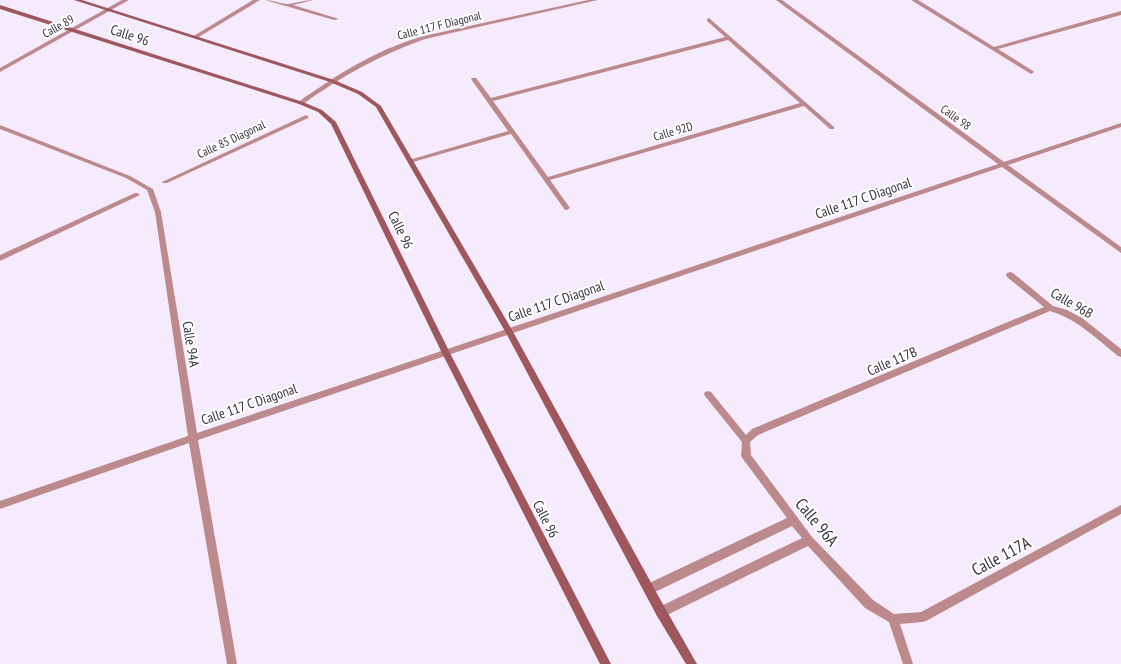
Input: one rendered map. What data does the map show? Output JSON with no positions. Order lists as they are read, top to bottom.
{
  "streets": {
    "street": [
      "Calle 117 F Diagonal",
      "Calle 89",
      "Calle 96",
      "Calle 98",
      "Calle 92D",
      "Calle 85 Diagonal",
      "Calle 117 C Diagonal",
      "Calle 96B",
      "Calle 94A",
      "Calle 117B",
      "Calle 96A",
      "Calle 117A"
    ]
  },
  "crossings": [
    ["Calle 117 F Diagonal", "Calle 96"],
    ["Calle 89", "Calle 96"],
    ["Calle 96", "Calle 117 C Diagonal"],
    ["Calle 98", "Calle 117 C Diagonal"],
    ["Calle 117 C Diagonal", "Calle 94A"],
    ["Calle 96B", "Calle 117B"],
    ["Calle 117B", "Calle 96A"],
    ["Calle 96A", "Calle 117A"]
  ]
}
